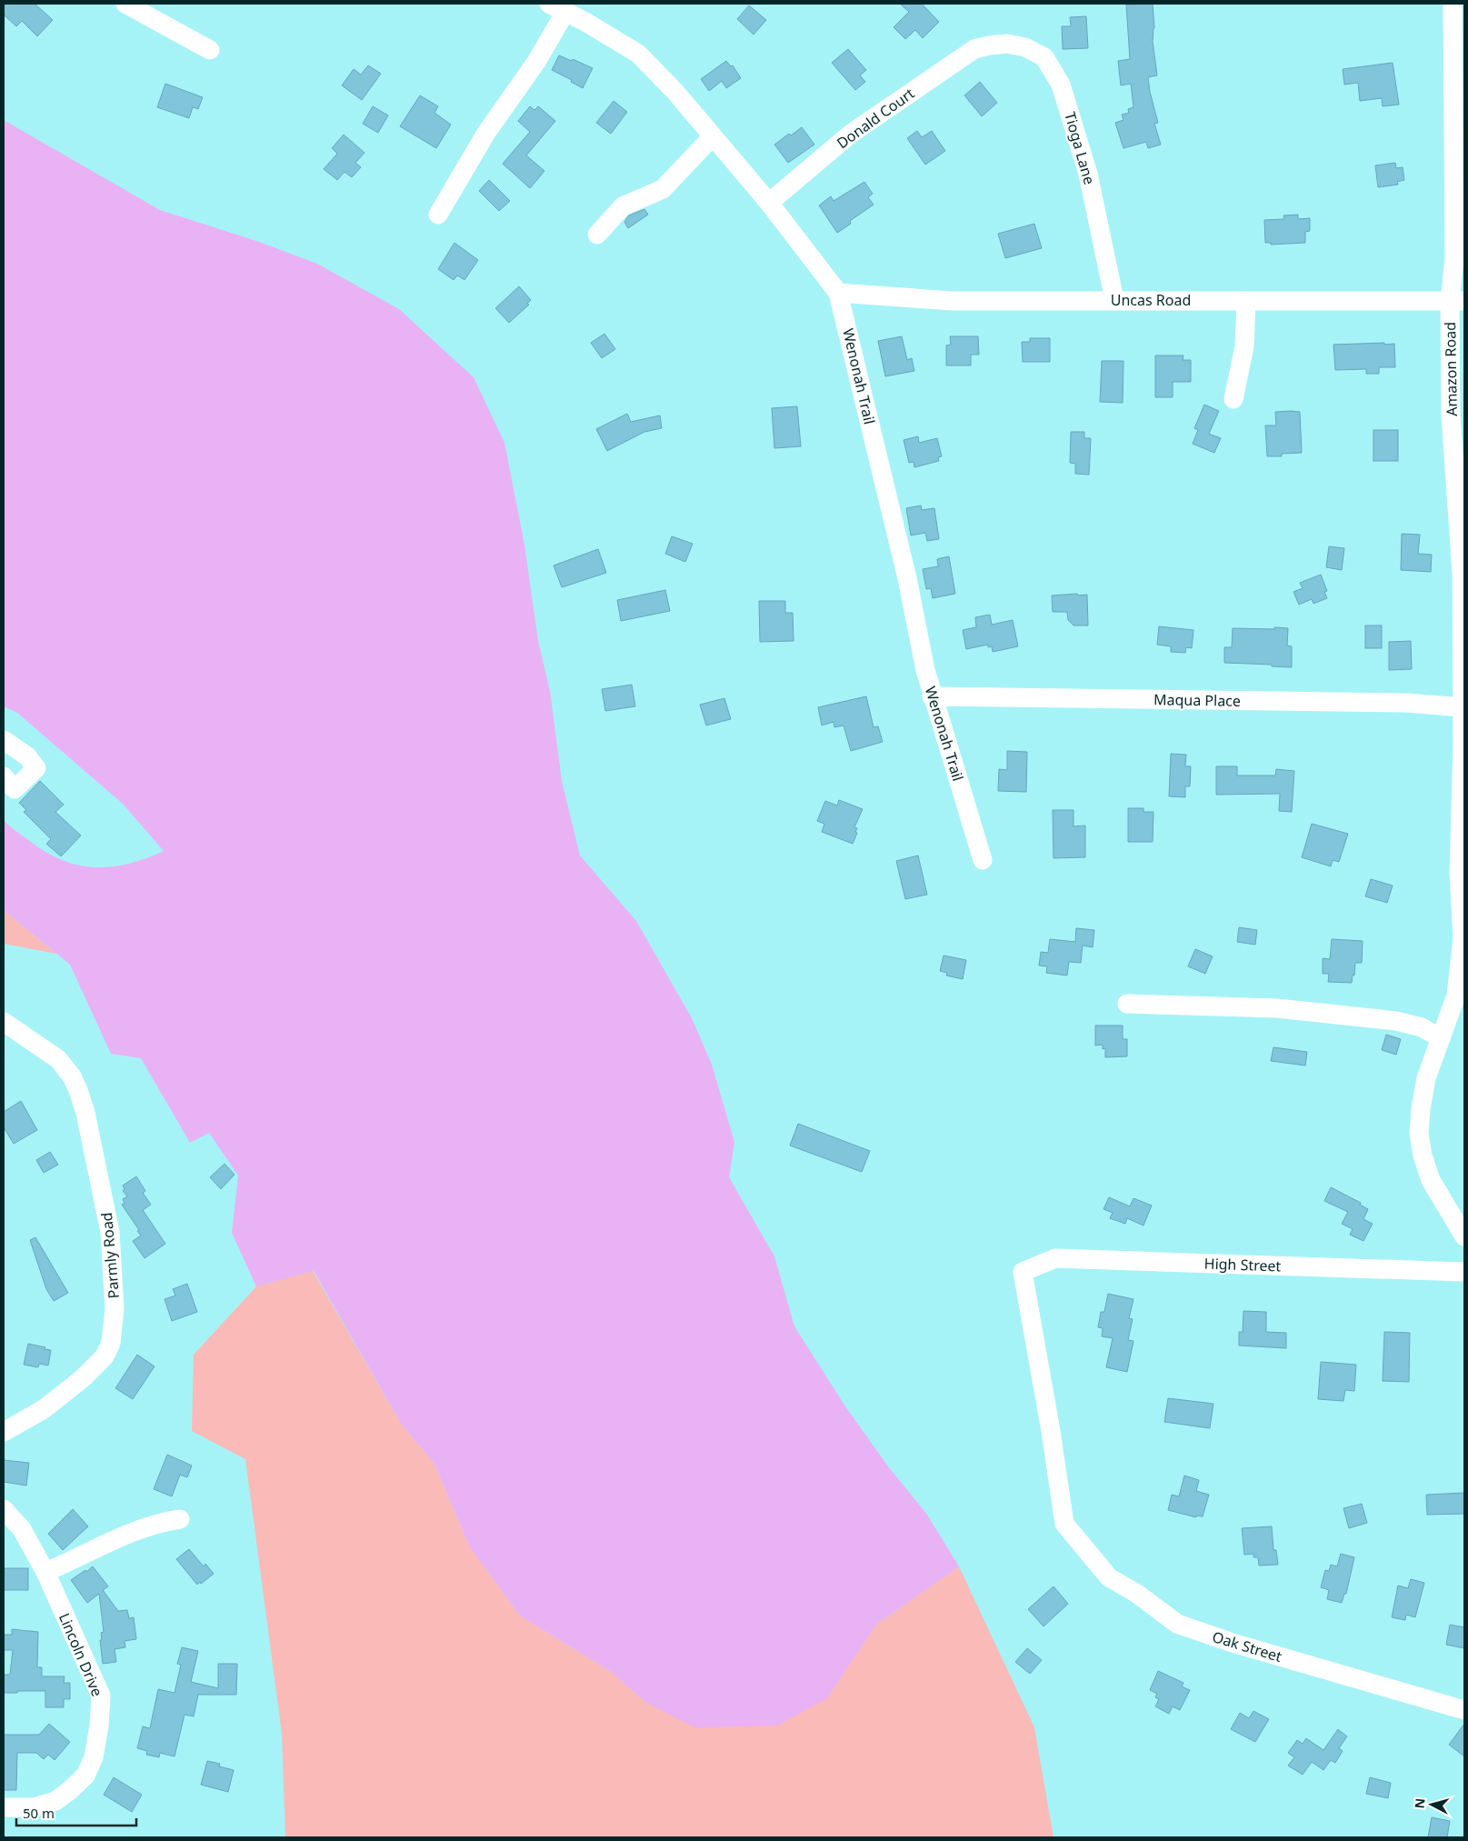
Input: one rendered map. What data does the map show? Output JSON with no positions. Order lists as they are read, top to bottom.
{
  "streets": {
    "street": [
      "Donald Court",
      "Tioga Lane",
      "Uncas Road",
      "Amazon Road",
      "Wenonah Trail",
      "Maqua Place",
      "Parmly Road",
      "High Street",
      "Oak Street",
      "Lincoln Drive"
    ]
  },
  "crossings": [
    ["Donald Court", "Tioga Lane"],
    ["Donald Court", "Wenonah Trail"],
    ["Tioga Lane", "Uncas Road"],
    ["Uncas Road", "Amazon Road"],
    ["Uncas Road", "Wenonah Trail"],
    ["Amazon Road", "Maqua Place"],
    ["Wenonah Trail", "Maqua Place"],
    ["High Street", "Oak Street"]
  ],
  "scale_bar": "50 m",
  "north": "left"
}
